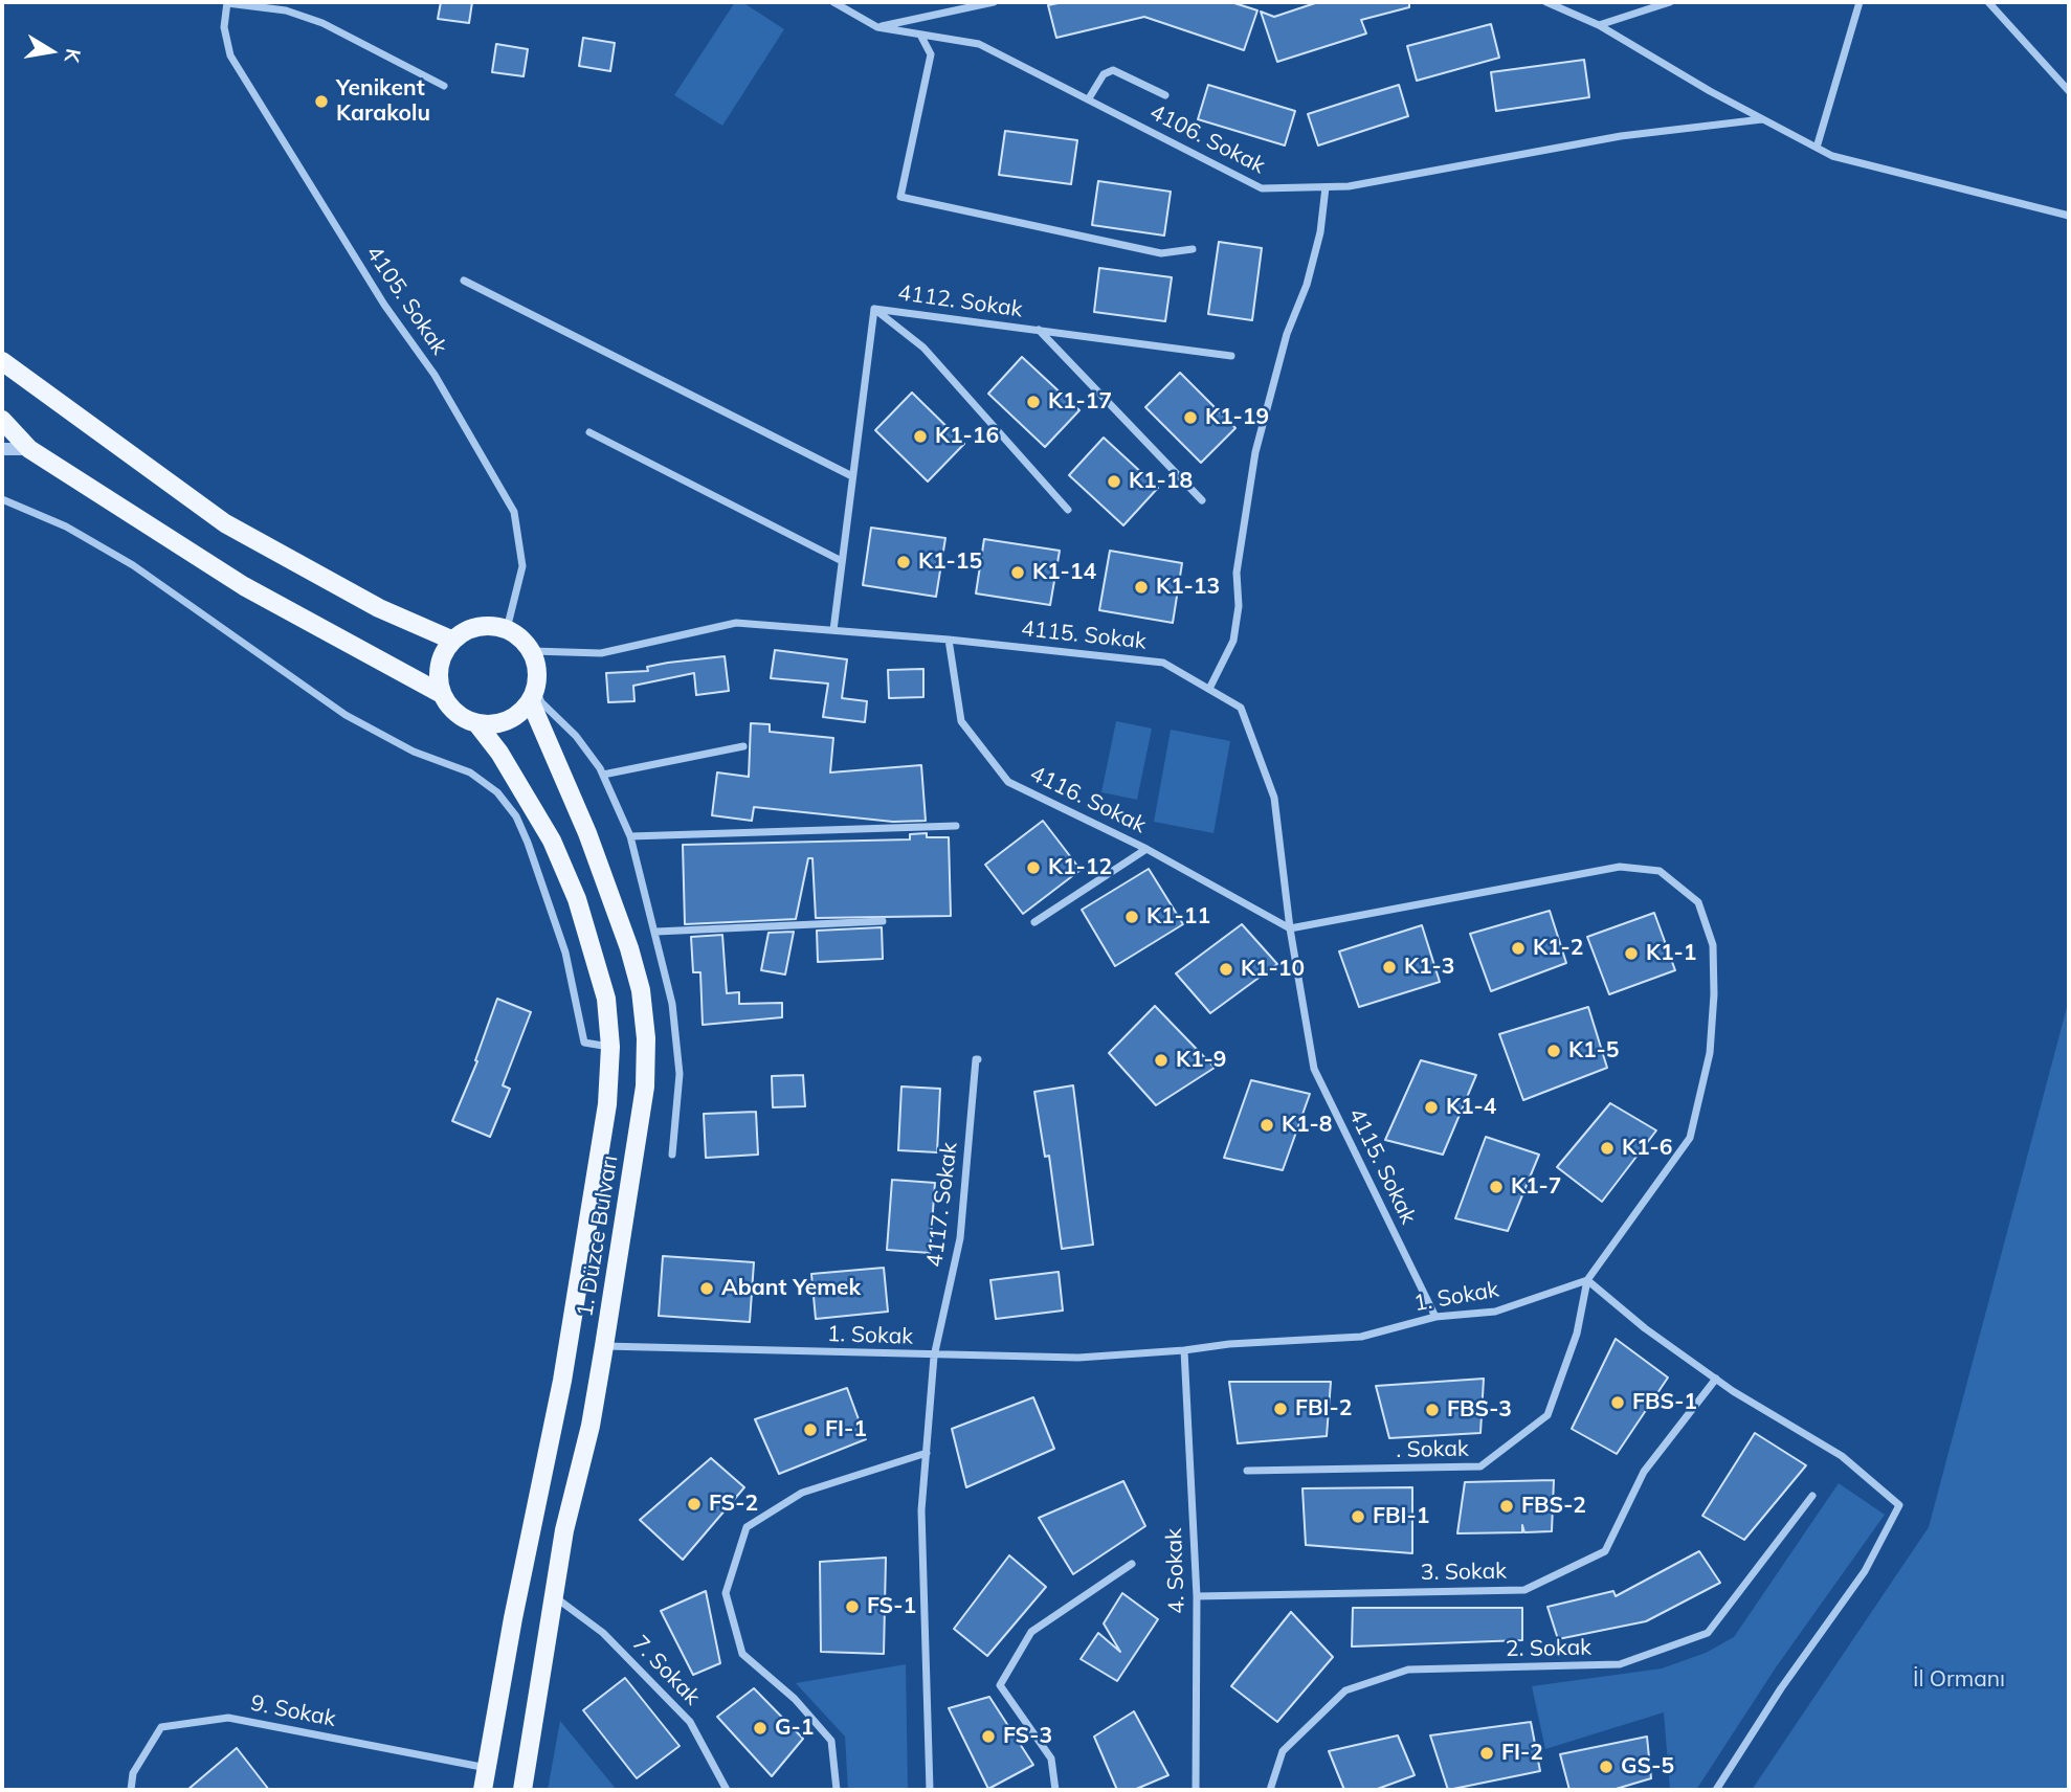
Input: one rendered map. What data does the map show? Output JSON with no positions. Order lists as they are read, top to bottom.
{
  "streets": {
    "main road": ["1. Düzce Bulvarı"],
    "street": [
      "4106. Sokak",
      "4105. Sokak",
      "4112. Sokak",
      "4115. Sokak",
      "4116. Sokak",
      "4117. Sokak",
      "1. Sokak",
      ". Sokak",
      "4. Sokak",
      "3. Sokak",
      "2. Sokak",
      "7. Sokak",
      "9. Sokak"
    ]
  },
  "crossings": [
    ["4105. Sokak", "4115. Sokak"],
    ["4105. Sokak", "1. Düzce Bulvarı"],
    ["4112. Sokak", "4115. Sokak"],
    ["4115. Sokak", "4116. Sokak"],
    ["4115. Sokak", "1. Düzce Bulvarı"],
    ["4115. Sokak", "1. Sokak"],
    ["4117. Sokak", "1. Sokak"],
    ["1. Düzce Bulvarı", "1. Sokak"],
    ["1. Düzce Bulvarı", "7. Sokak"],
    ["1. Düzce Bulvarı", "9. Sokak"],
    ["1. Sokak", ". Sokak"],
    ["1. Sokak", "4. Sokak"],
    ["4. Sokak", "3. Sokak"]
  ],
  "parks": ["İl Ormanı"],
  "places": [
    "Yenikent Karakolu",
    "K1-17",
    "K1-19",
    "K1-16",
    "K1-18",
    "K1-15",
    "K1-14",
    "K1-13",
    "K1-12",
    "K1-11",
    "K1-2",
    "K1-1",
    "K1-3",
    "K1-10",
    "K1-5",
    "K1-9",
    "K1-4",
    "K1-8",
    "K1-6",
    "K1-7",
    "Abant Yemek",
    "FBS-1",
    "FBI-2",
    "FBS-3",
    "FI-1",
    "FS-2",
    "FBS-2",
    "FBI-1",
    "FS-1",
    "G-1",
    "FS-3",
    "FI-2",
    "GS-5"
  ],
  "north": "right"
}
